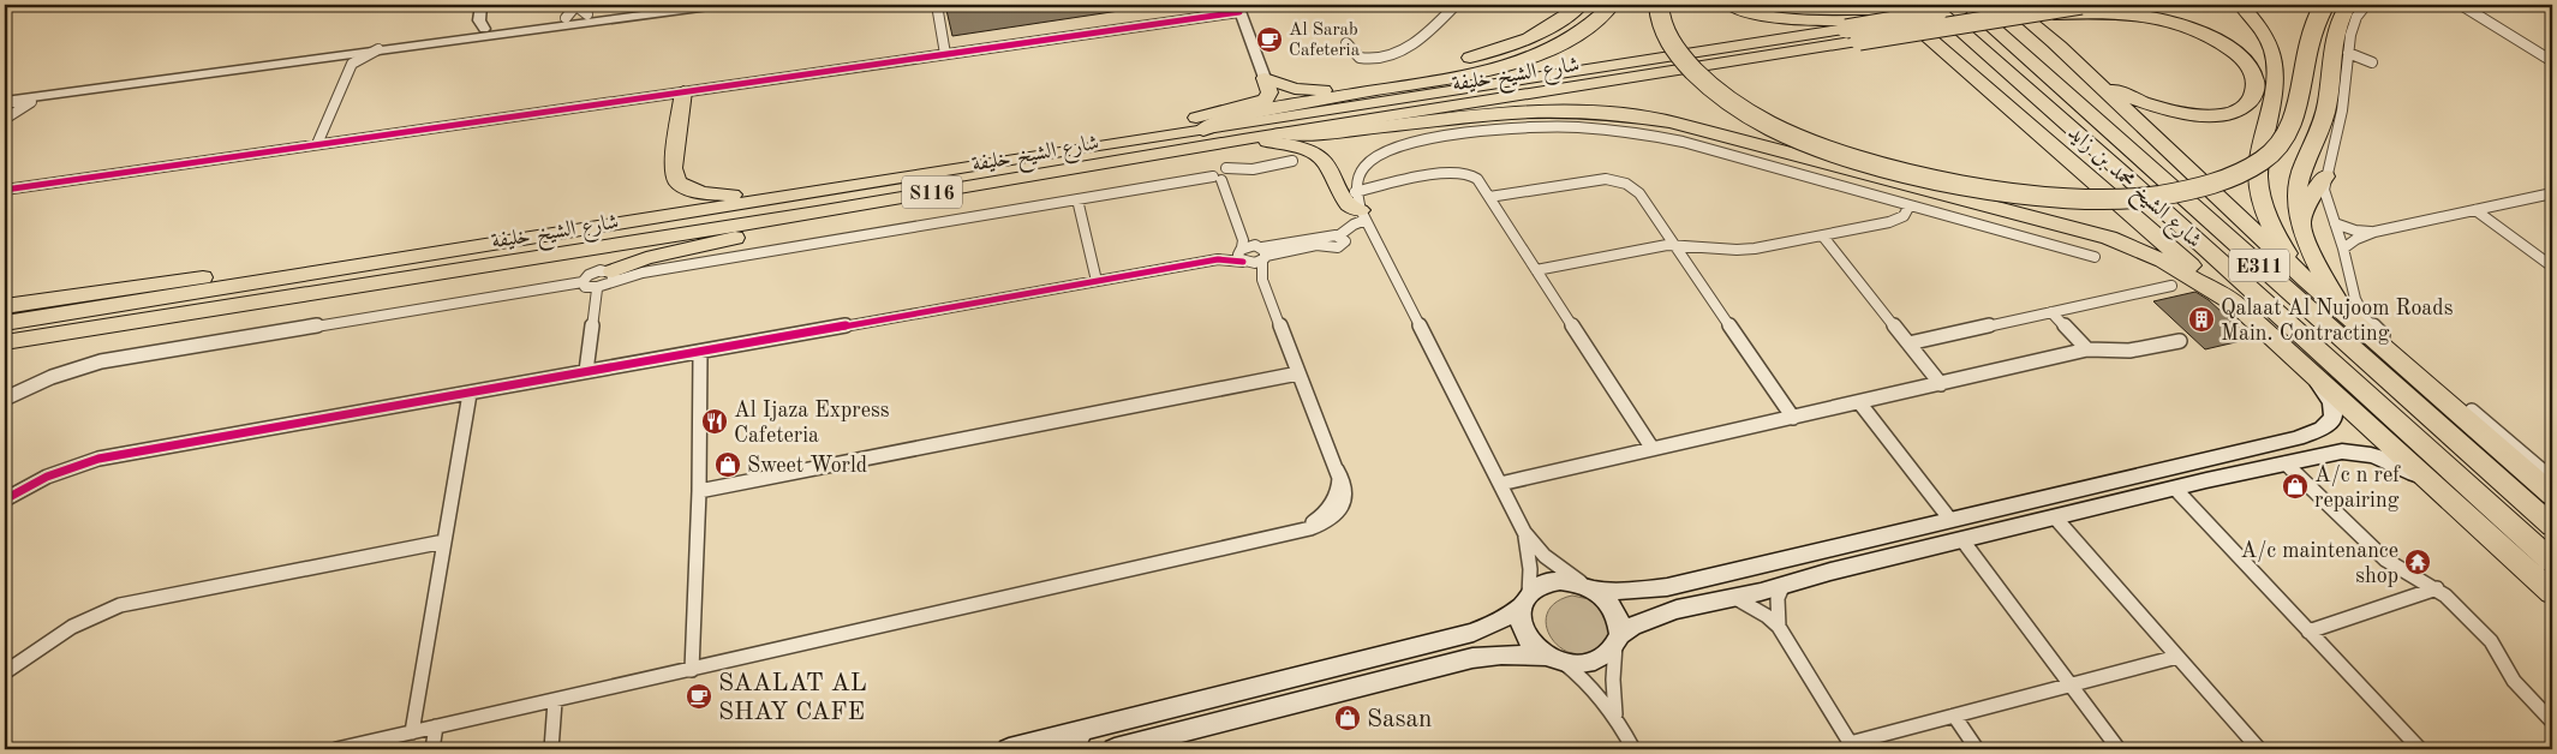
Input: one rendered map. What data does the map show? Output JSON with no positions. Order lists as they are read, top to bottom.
{
  "streets": {
    "highway": [
      "شارع الشيخ خليفة",
      "شارع الشيخ محمد بن زايد",
      "S116",
      "E311"
    ]
  },
  "places": {
    "cafe": ["Al Sarab Cafeteria", "SAALAT AL SHAY CAFE"],
    "building": ["Qalaat Al Nujoom Roads Main. Contracting"],
    "restaurant": ["Al Ijaza Express Cafeteria"],
    "shop": ["Sweet World", "A/c n ref repairing", "Sasan"],
    "temple": ["A/c maintenance shop"]
  }
}
